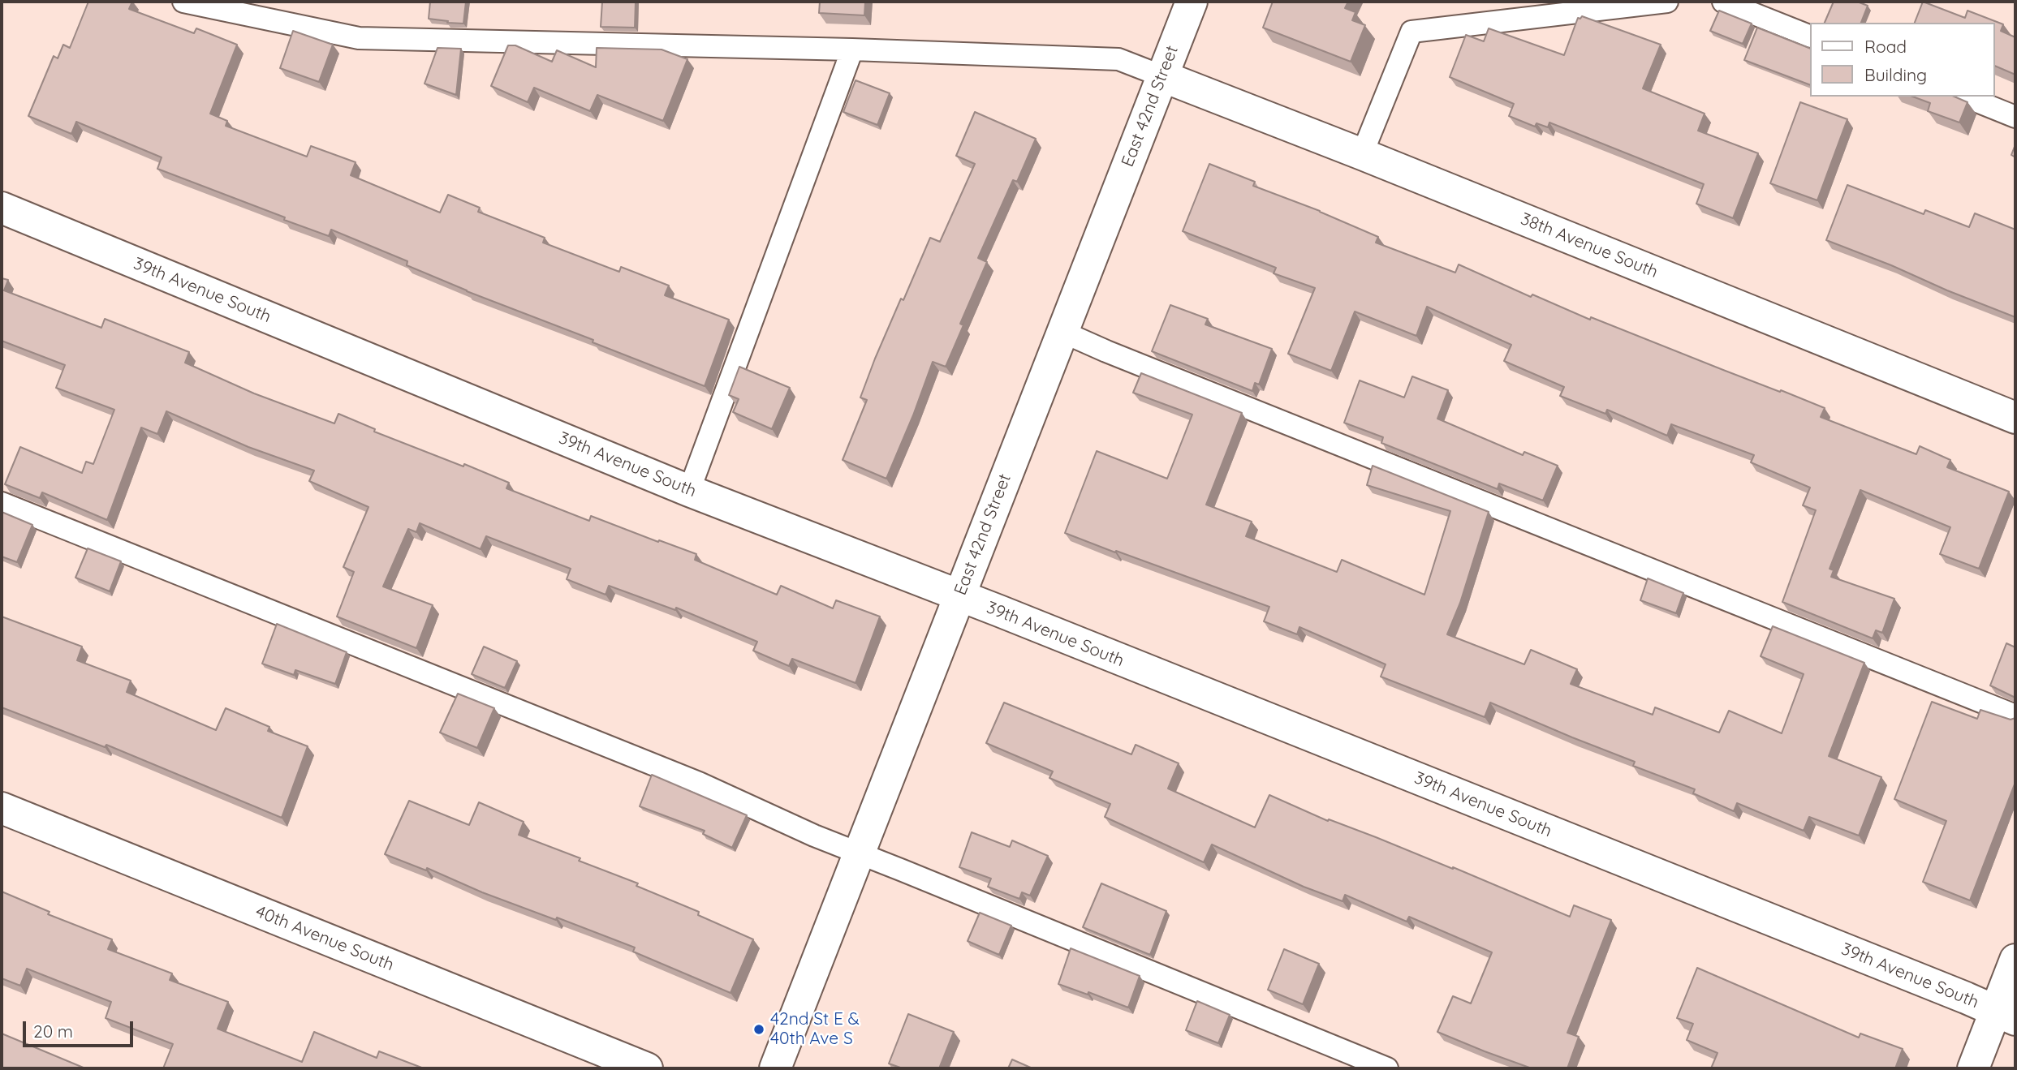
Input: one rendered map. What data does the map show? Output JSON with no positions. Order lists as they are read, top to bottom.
{
  "streets": {
    "street": [
      "East 42nd Street",
      "38th Avenue South",
      "39th Avenue South",
      "40th Avenue South"
    ]
  },
  "crossings": [
    ["East 42nd Street", "38th Avenue South"],
    ["East 42nd Street", "39th Avenue South"]
  ],
  "places": ["42nd St E & 40th Ave S"],
  "legend": ["Road", "Building"],
  "scale_bar": "20 m"
}
